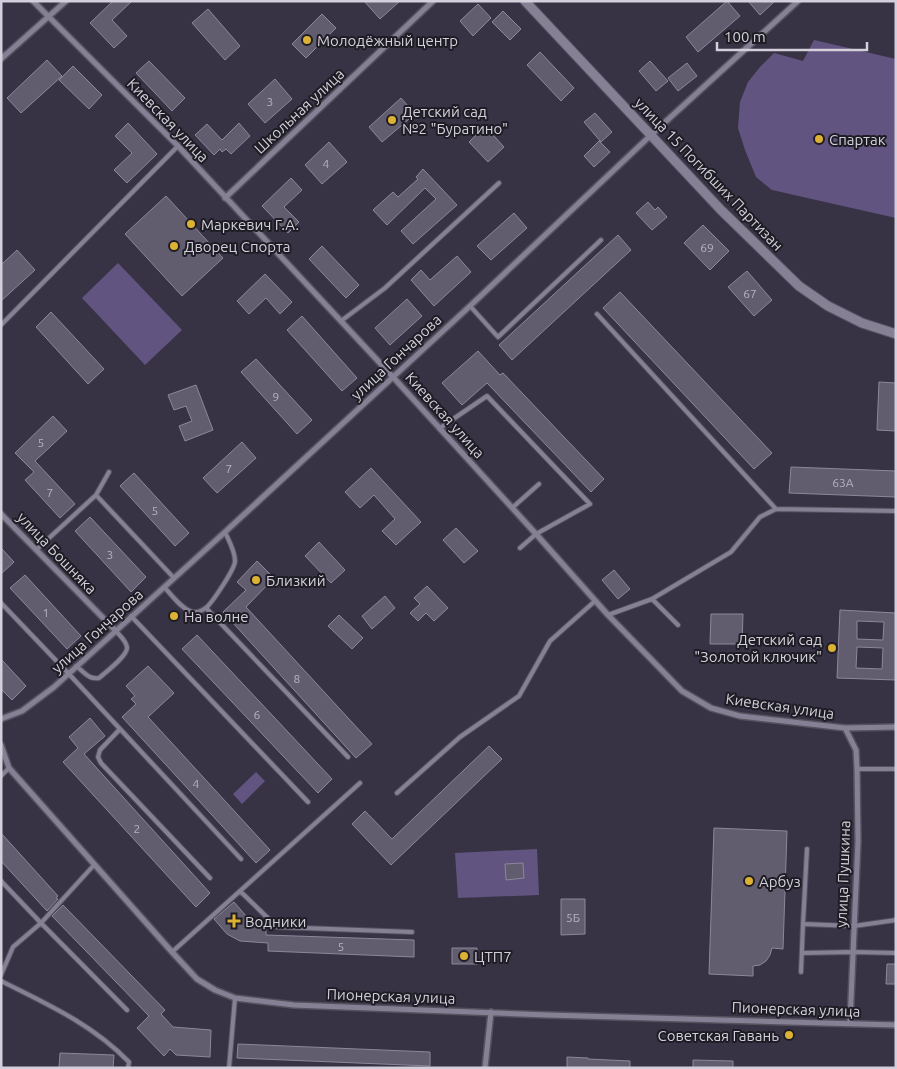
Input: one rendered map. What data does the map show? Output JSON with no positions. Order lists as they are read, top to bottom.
{
  "streets": {
    "street": [
      "Школьная улица",
      "Киевская улица",
      "улица 15 Погибших Партизан",
      "улица Гончарова",
      "улица Бошняка",
      "улица Пушкина",
      "Пионерская улица"
    ]
  },
  "crossings": [
    ["Школьная улица", "Киевская улица"],
    ["Киевская улица", "улица Гончарова"],
    ["Киевская улица", "улица Пушкина"],
    ["улица 15 Погибших Партизан", "улица Гончарова"],
    ["улица Гончарова", "улица Бошняка"],
    ["улица Пушкина", "Пионерская улица"]
  ],
  "places": {
    "other": [
      "Молодёжный центр",
      "Детский сад №2 \"Буратино\"",
      "Спартак",
      "Маркевич Г.А.",
      "Дворец Спорта",
      "Близкий",
      "На волне",
      "Детский сад \"Золотой ключик\"",
      "Арбуз",
      "ЦТП7",
      "Советская Гавань"
    ],
    "health": ["Водники"]
  },
  "house_numbers": [
    "3",
    "4",
    "69",
    "67",
    "9",
    "5",
    "7",
    "63А",
    "7",
    "5",
    "3",
    "1",
    "8",
    "6",
    "4",
    "2",
    "5Б",
    "5"
  ],
  "scale_bar": "100 m"
}
